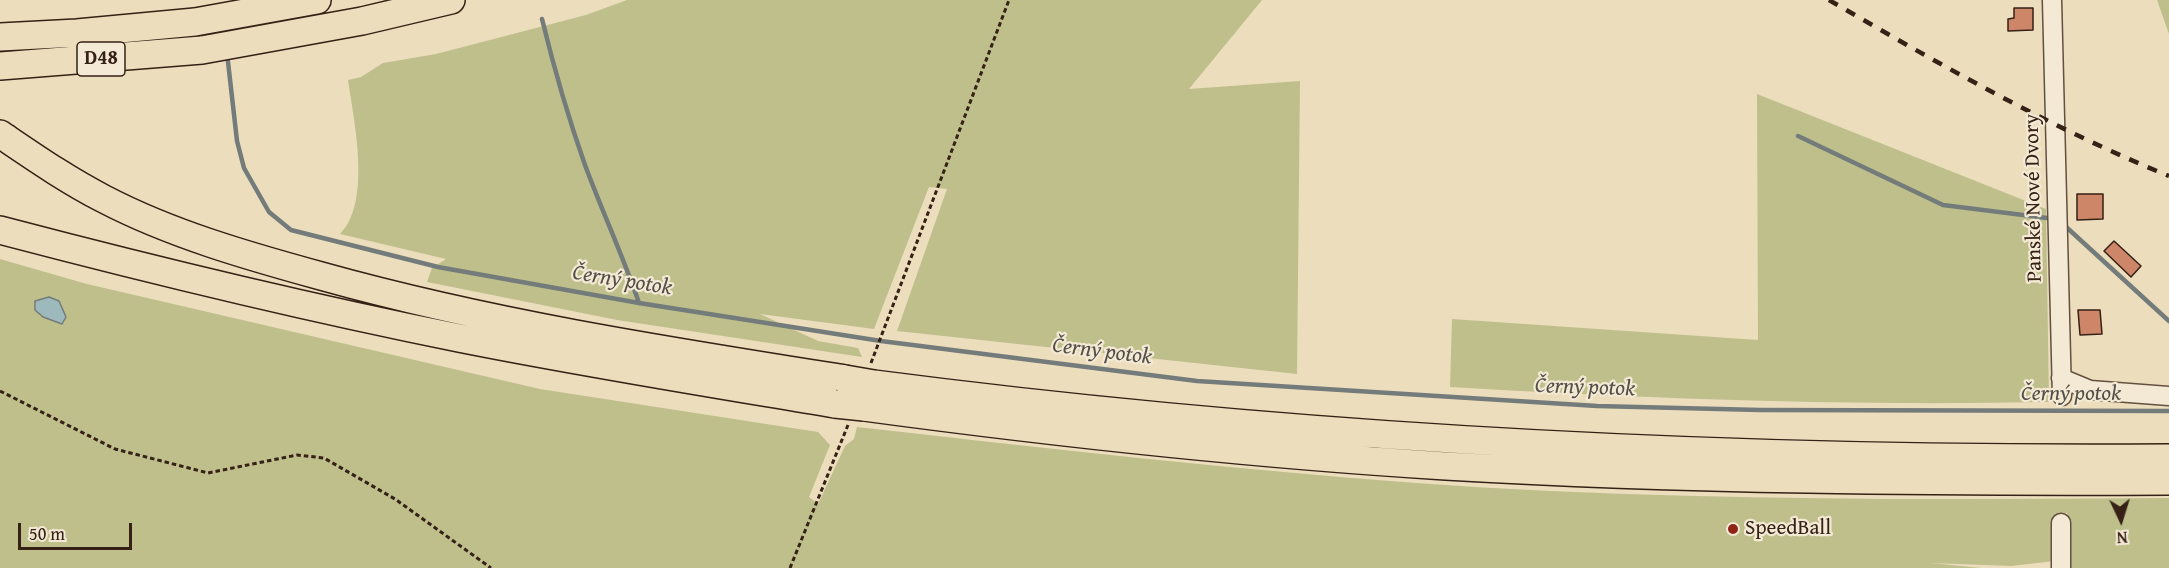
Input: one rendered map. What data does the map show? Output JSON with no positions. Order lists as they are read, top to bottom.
{
  "streets": {
    "highway": ["D48"],
    "street": ["Panské Nové Dvory"]
  },
  "water": ["Černý potok"],
  "places": ["SpeedBall"],
  "scale_bar": "50 m",
  "north": "bottom"
}
